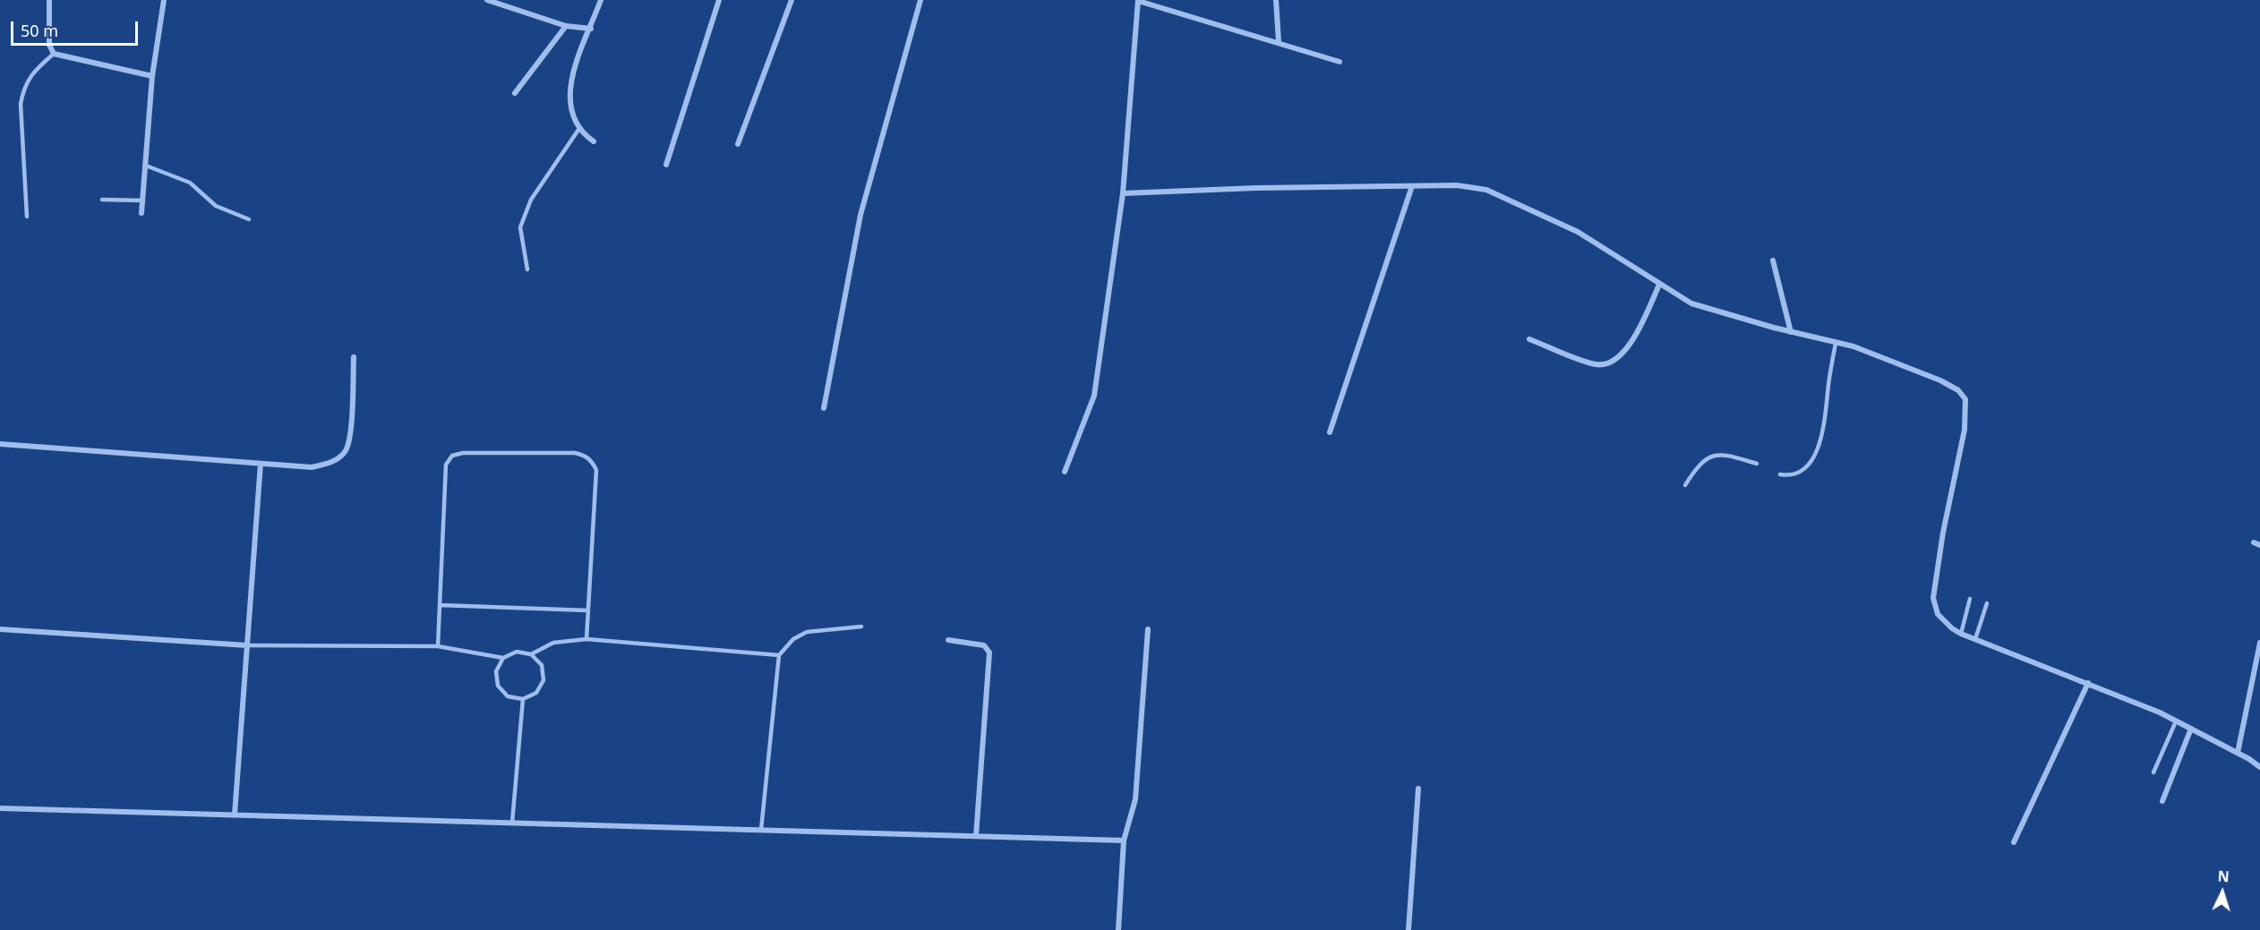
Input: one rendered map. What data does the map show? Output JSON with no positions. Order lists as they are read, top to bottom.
{
  "scale_bar": "50 m",
  "north": "top"
}
